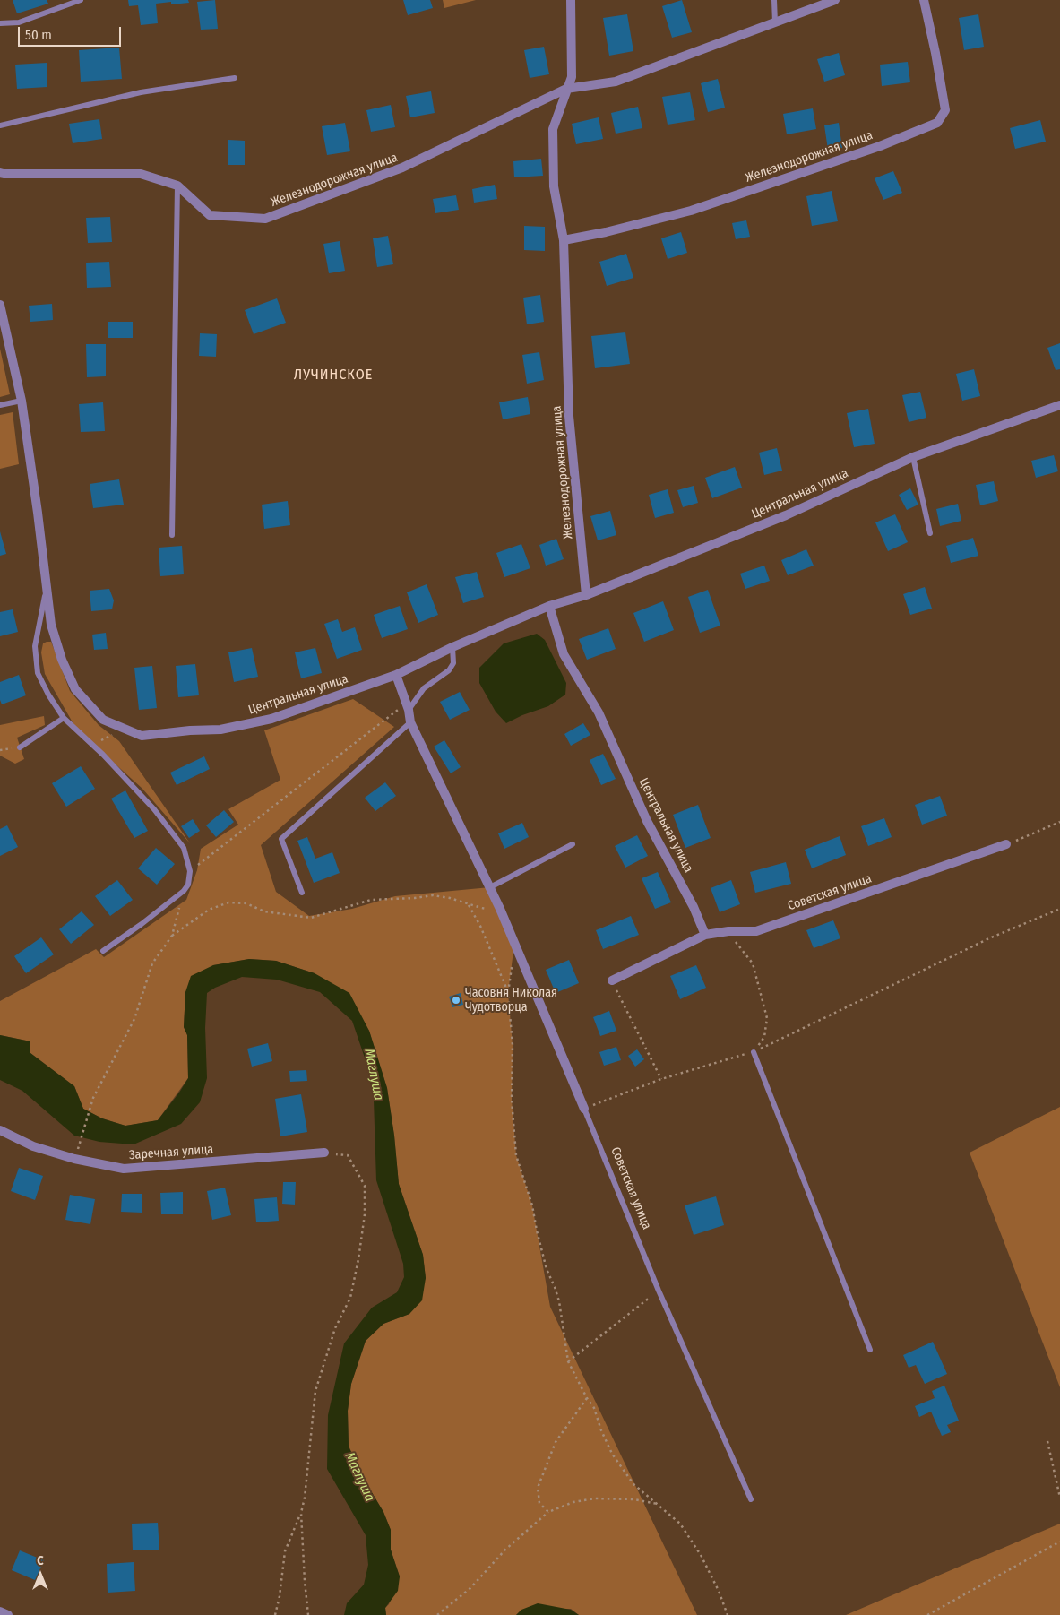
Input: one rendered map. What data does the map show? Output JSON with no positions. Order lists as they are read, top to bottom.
{
  "streets": {
    "street": [
      "Железнодорожная улица",
      "Центральная улица",
      "Советская улица",
      "Заречная улица"
    ]
  },
  "crossings": [
    ["Железнодорожная улица", "Центральная улица"],
    ["Центральная улица", "Советская улица"]
  ],
  "districts": ["ЛУЧИНСКОЕ"],
  "water": ["Маглуша"],
  "places": ["Часовня Николая Чудотворца"],
  "scale_bar": "50 m",
  "north": "top"
}
